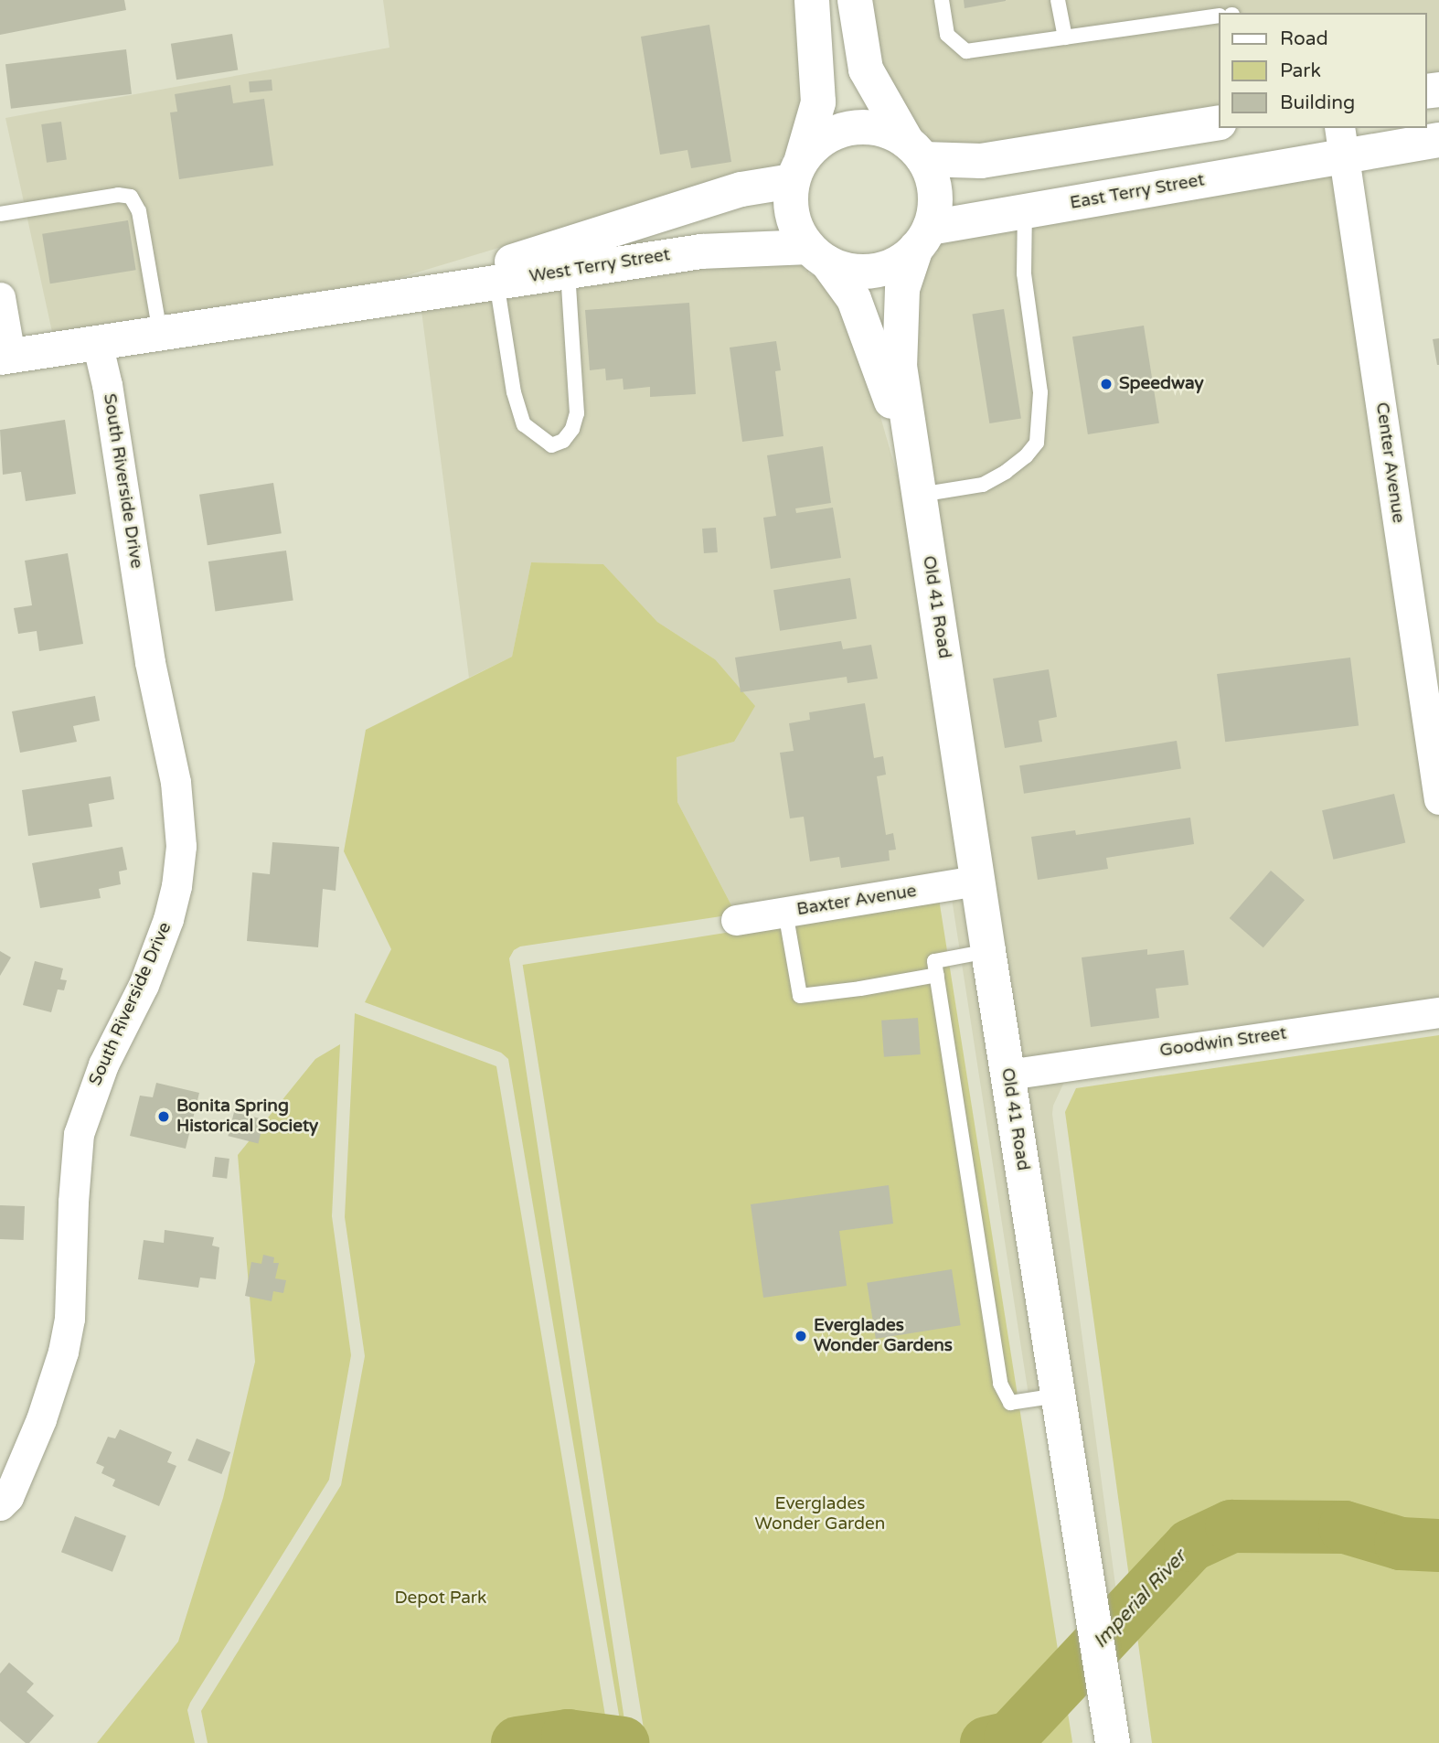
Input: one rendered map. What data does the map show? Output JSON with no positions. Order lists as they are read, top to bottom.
{
  "streets": {
    "street": [
      "East Terry Street",
      "West Terry Street",
      "Center Avenue",
      "South Riverside Drive",
      "Old 41 Road",
      "Baxter Avenue",
      "Goodwin Street"
    ]
  },
  "crossings": [
    ["East Terry Street", "West Terry Street"],
    ["East Terry Street", "Center Avenue"],
    ["East Terry Street", "Old 41 Road"],
    ["West Terry Street", "South Riverside Drive"],
    ["West Terry Street", "Old 41 Road"],
    ["Old 41 Road", "Baxter Avenue"],
    ["Old 41 Road", "Goodwin Street"]
  ],
  "water": ["Imperial River"],
  "parks": ["Everglades Wonder Garden", "Depot Park"],
  "places": ["Speedway", "Bonita Spring Historical Society", "Everglades Wonder Gardens"],
  "legend": ["Road", "Park", "Building"]
}
